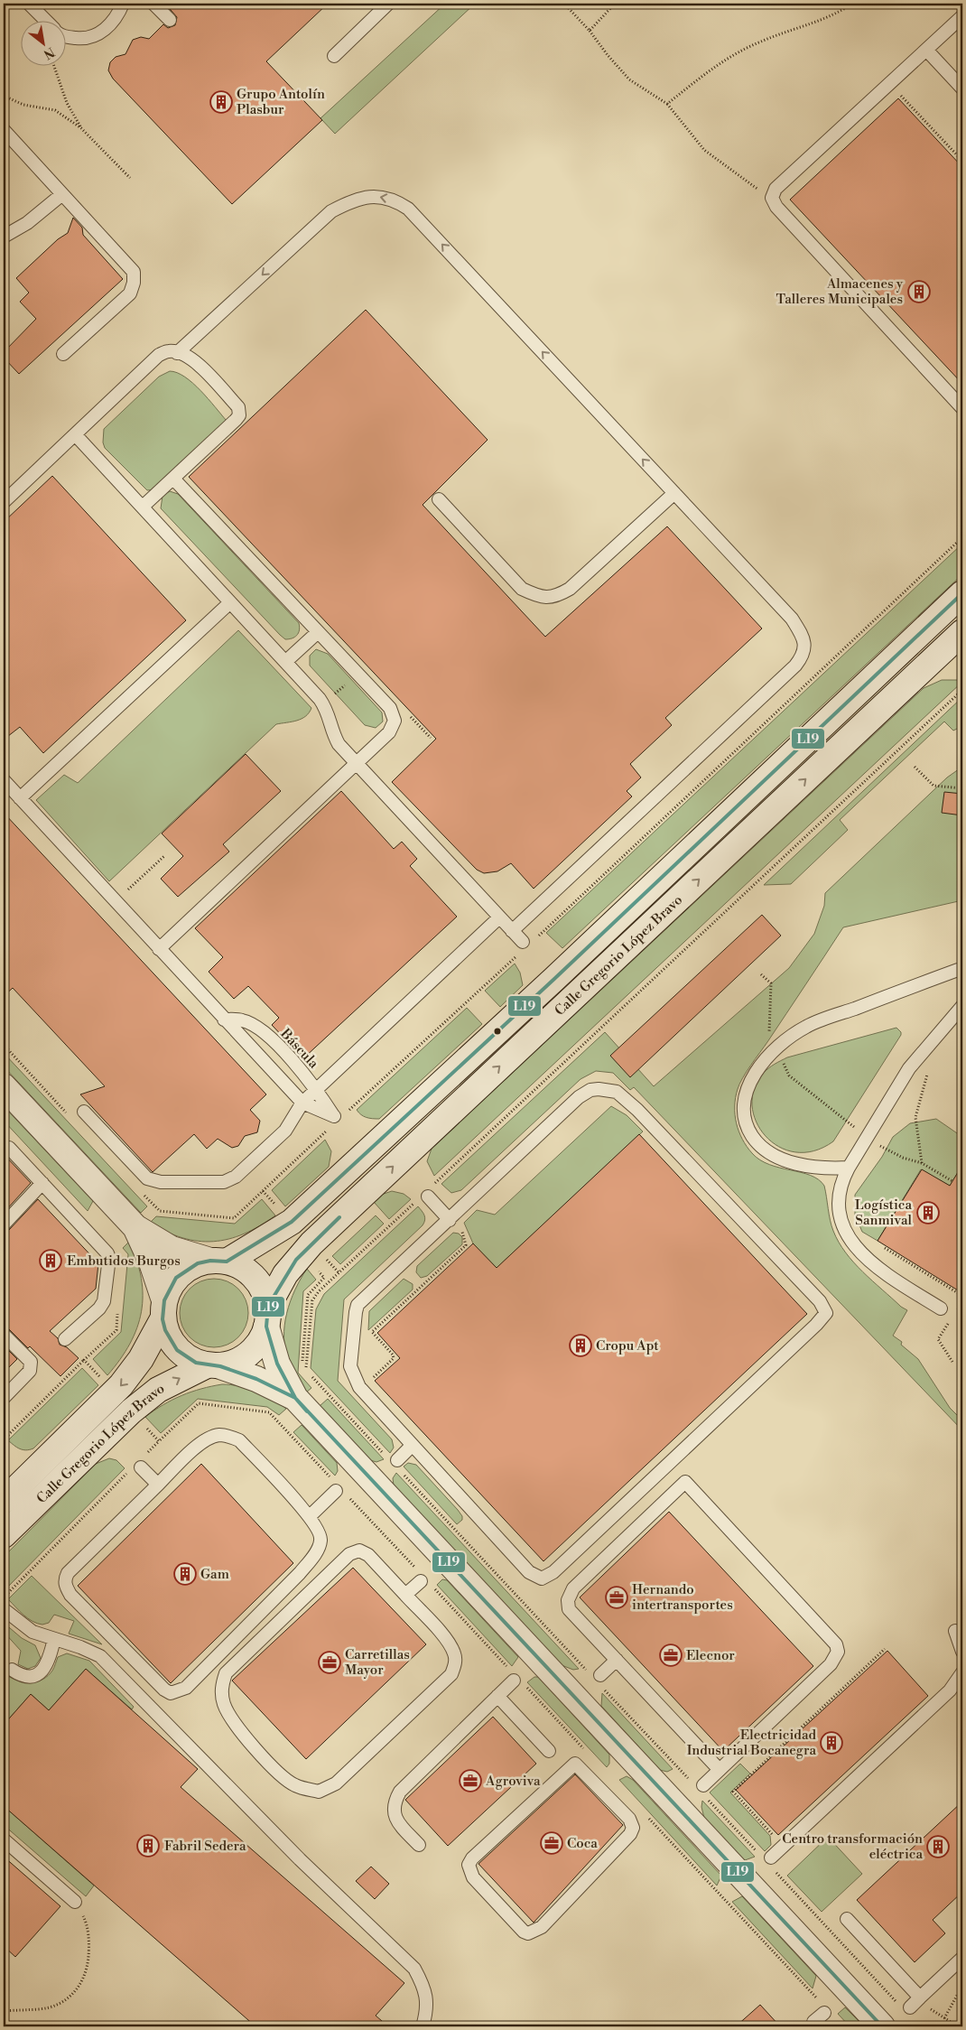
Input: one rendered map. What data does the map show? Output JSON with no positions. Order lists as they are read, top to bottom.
{
  "streets": {
    "main road": ["Calle Gregorio López Bravo"],
    "lane": ["Báscula"]
  },
  "places": {
    "building": [
      "Grupo Antolín Plasbur",
      "Almacenes y Talleres Municipales",
      "Logística Sanmival",
      "Embutidos Burgos",
      "Cropu Apt",
      "Gam",
      "Electricidad Industrial Bocanegra",
      "Fabril Sedera",
      "Centro transformación eléctrica"
    ],
    "office": [
      "Hernando intertransportes",
      "Elecnor",
      "Carretillas Mayor",
      "Agroviva",
      "Coca"
    ]
  },
  "lines": ["transit line L19"],
  "north": "bottom right"
}
